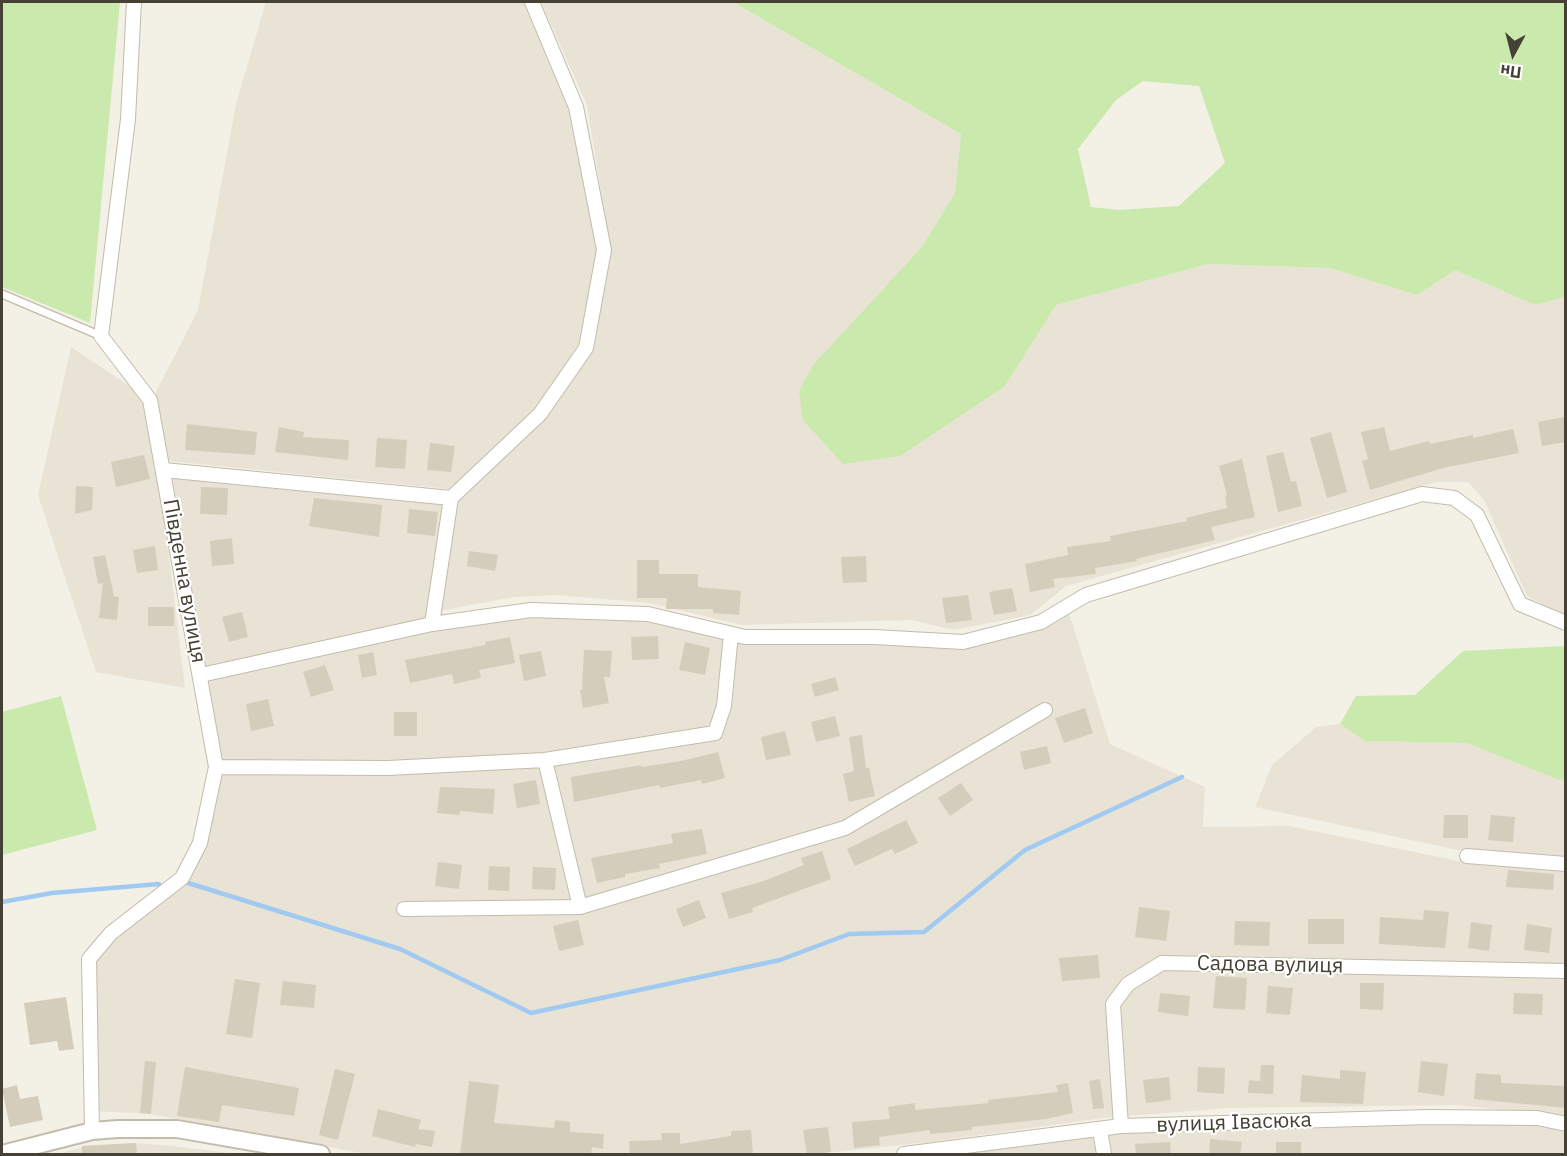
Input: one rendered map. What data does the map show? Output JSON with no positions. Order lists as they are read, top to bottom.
{
  "streets": {
    "street": ["Південна вулиця", "Садова вулиця", "вулиця Івасюка"]
  },
  "crossings": [
    ["Садова вулиця", "вулиця Івасюка"]
  ],
  "north": "bottom"
}
